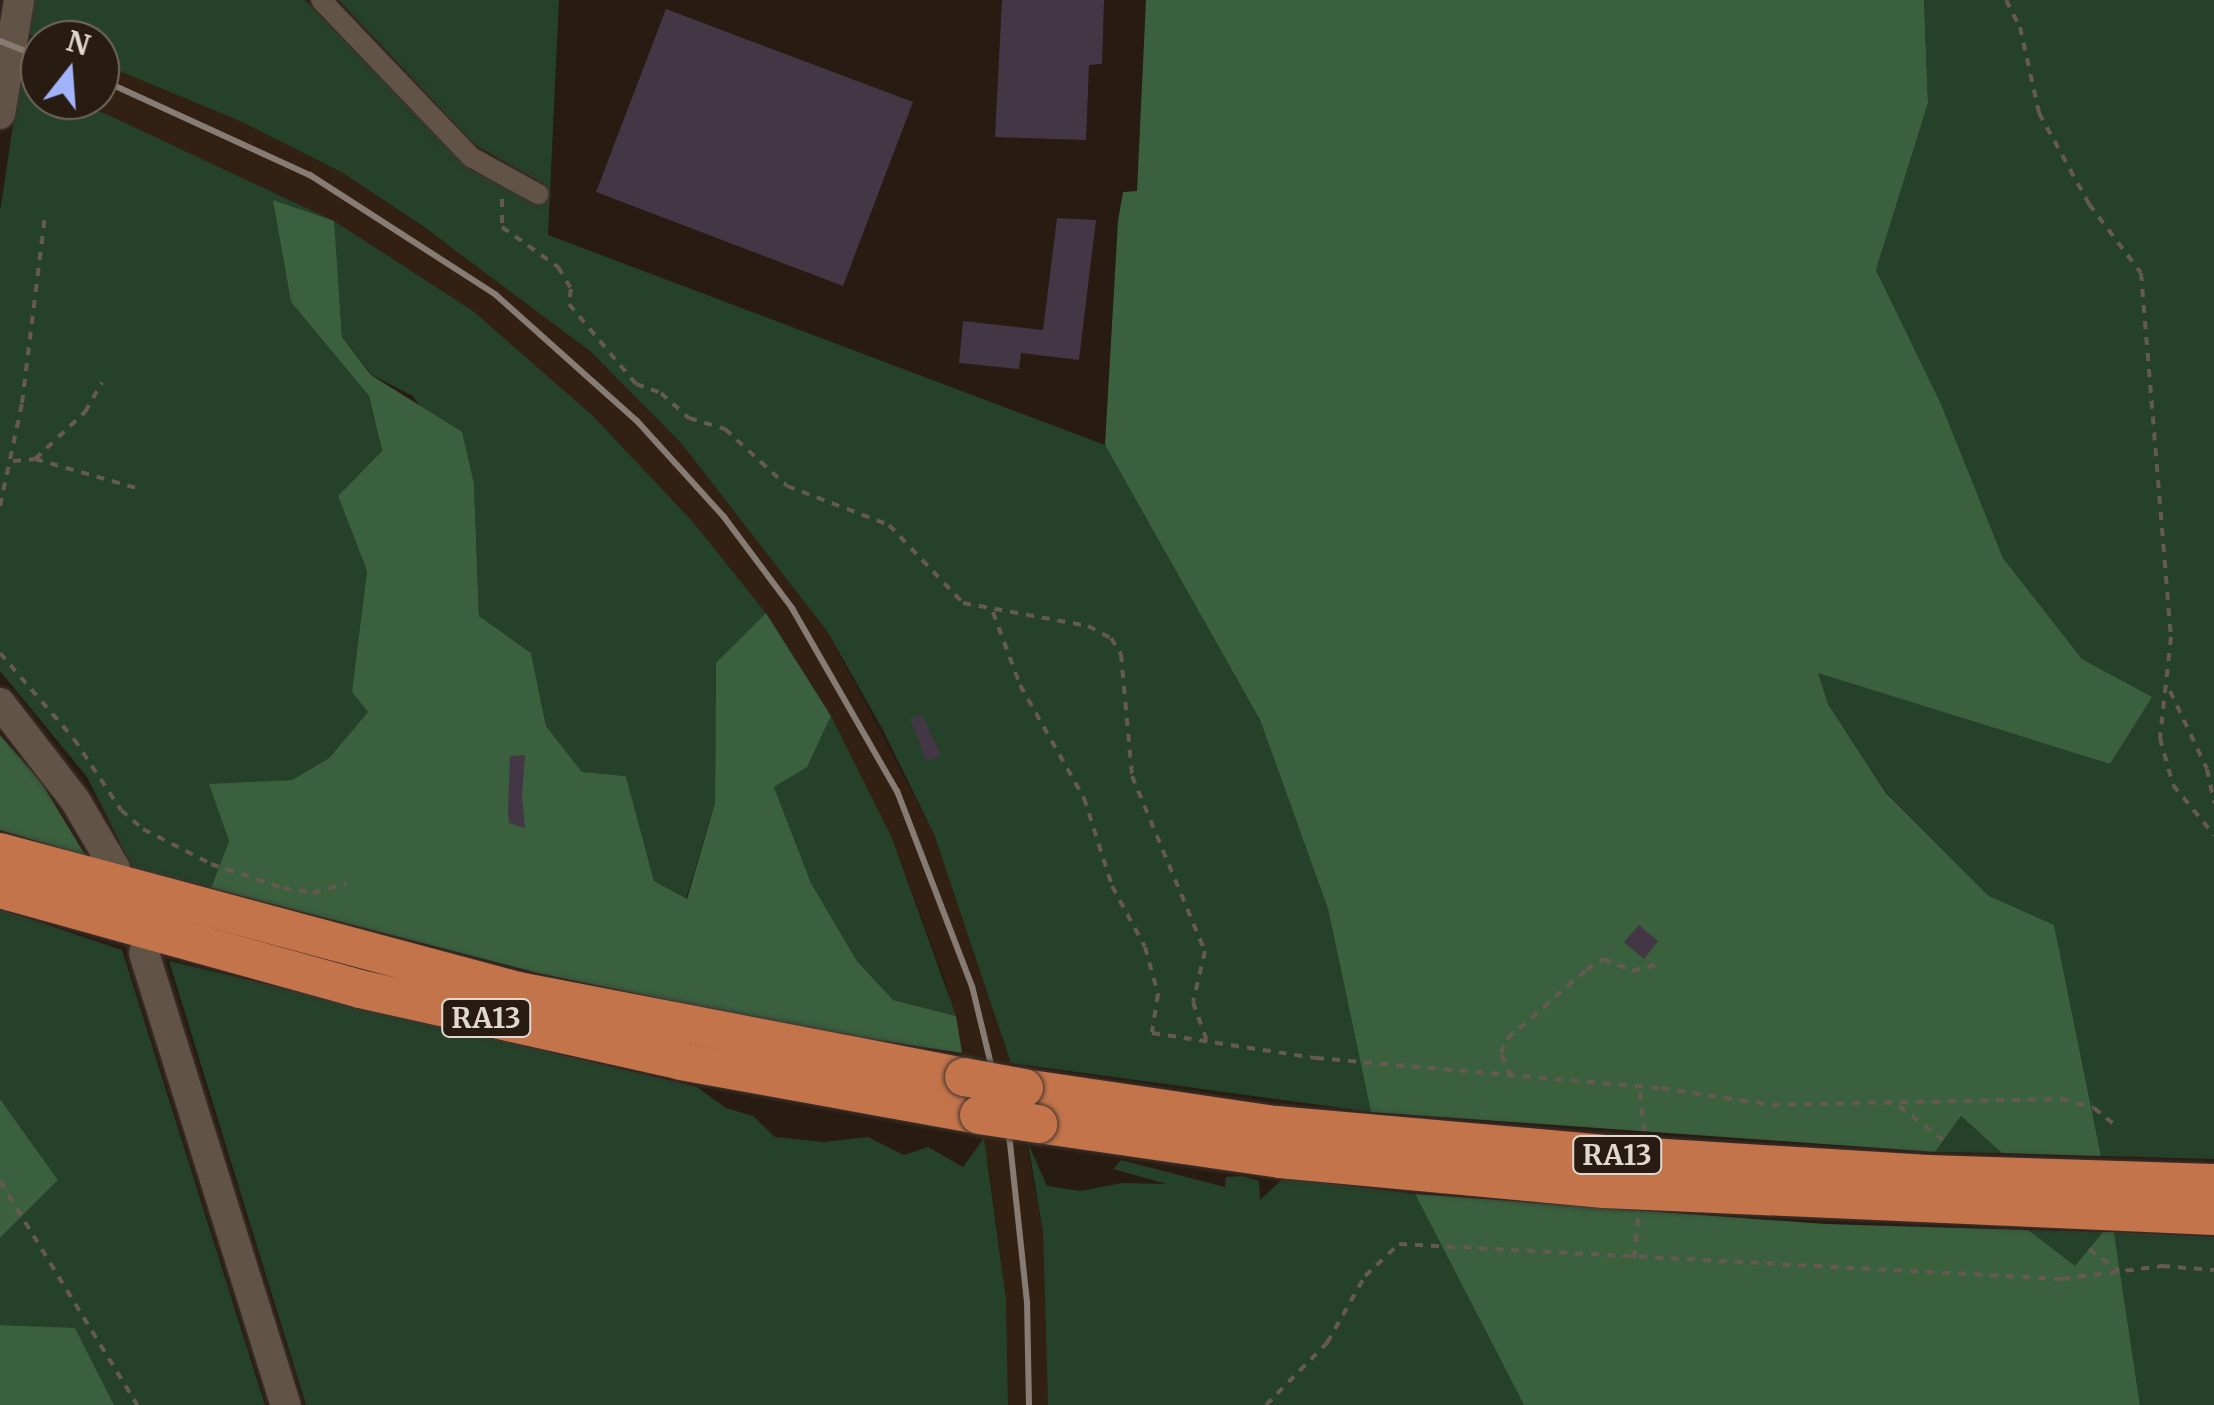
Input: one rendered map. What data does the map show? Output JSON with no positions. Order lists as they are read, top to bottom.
{
  "streets": {
    "highway": ["RA13"]
  },
  "north": "top"
}
